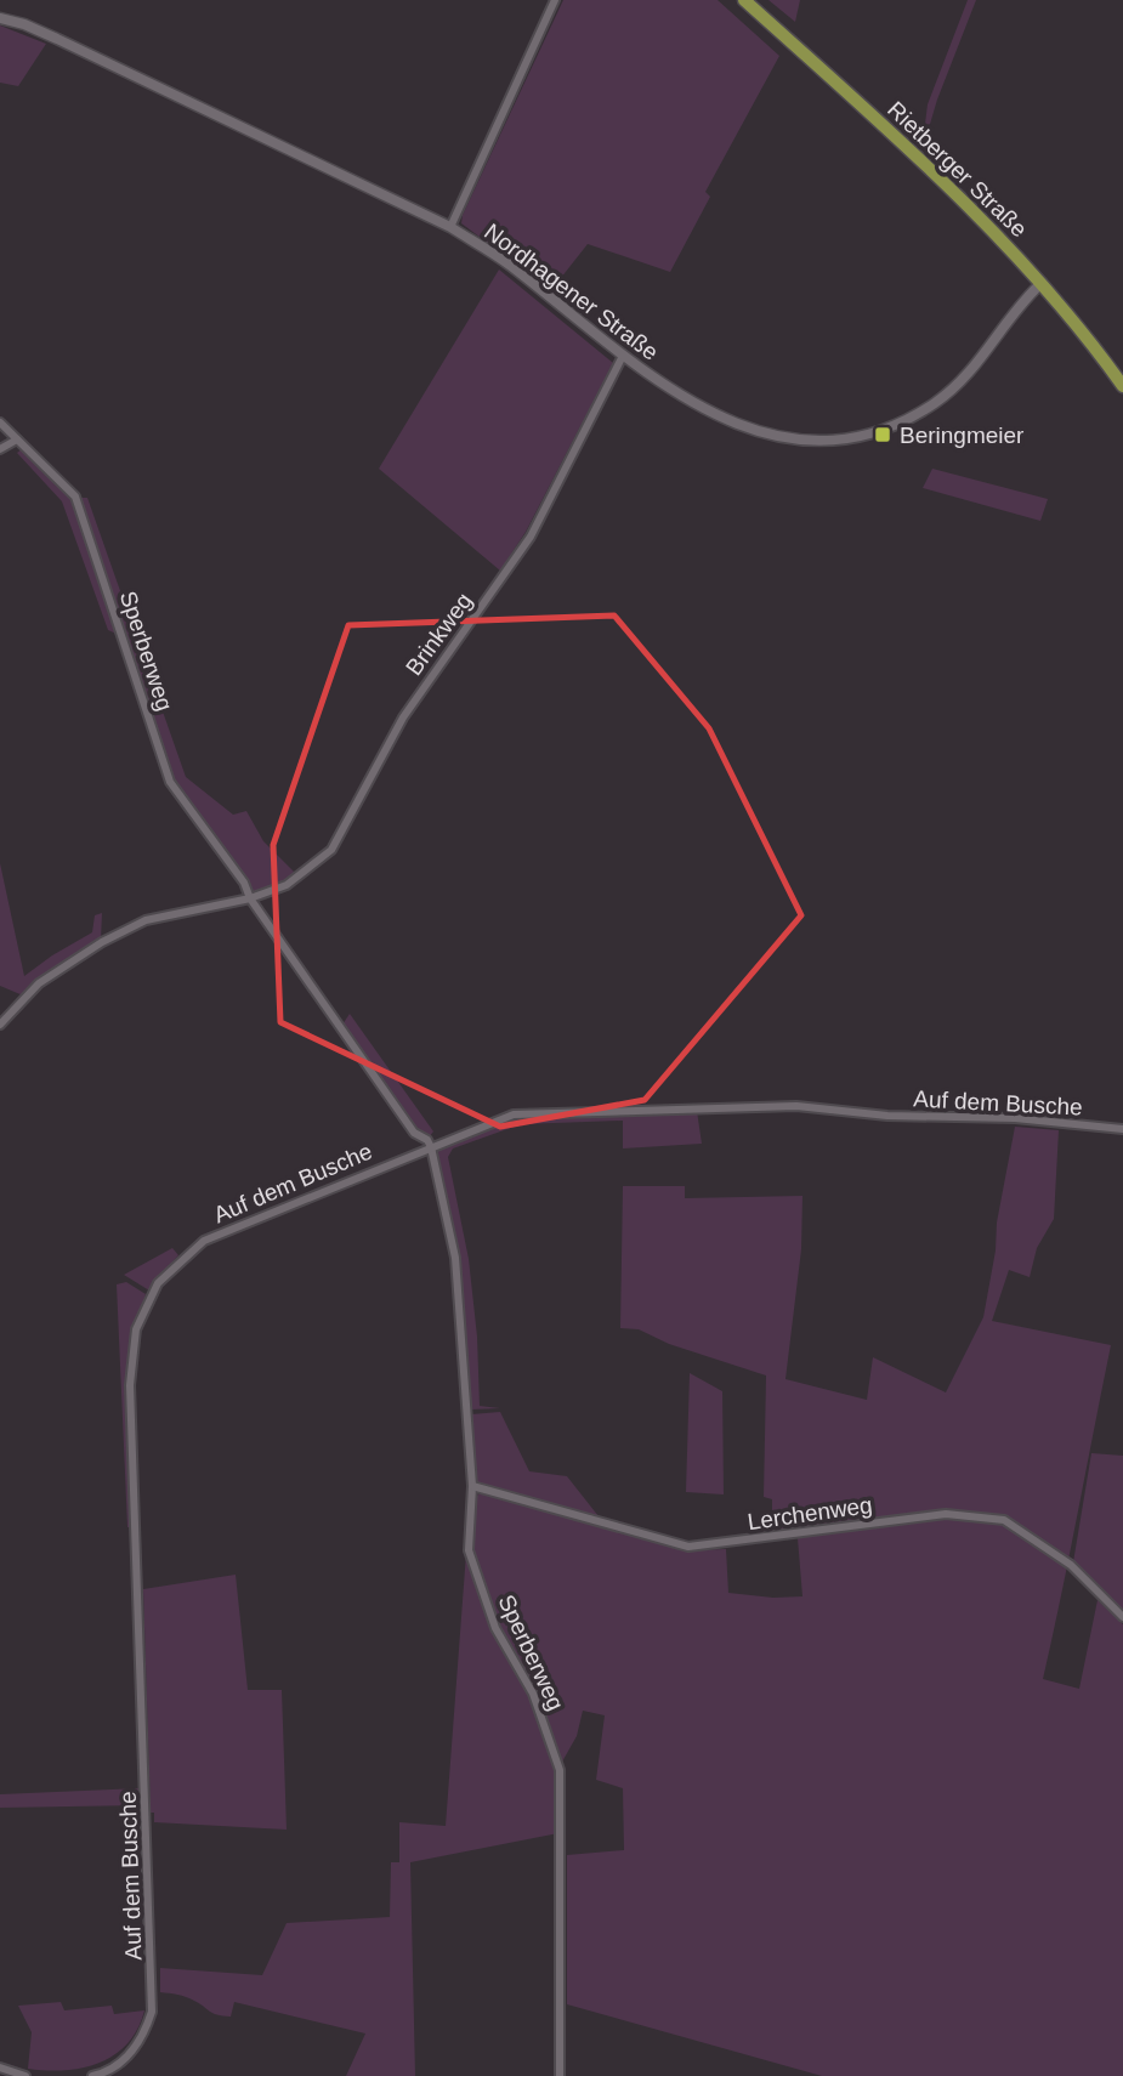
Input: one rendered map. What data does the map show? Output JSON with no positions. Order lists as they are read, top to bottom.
{
  "streets": {
    "main road": ["Rietberger Straße"],
    "street": [
      "Nordhagener Straße",
      "Brinkweg",
      "Sperberweg",
      "Auf dem Busche",
      "Lerchenweg"
    ]
  },
  "crossings": [
    ["Rietberger Straße", "Nordhagener Straße"],
    ["Nordhagener Straße", "Brinkweg"],
    ["Brinkweg", "Sperberweg"],
    ["Sperberweg", "Auf dem Busche"],
    ["Sperberweg", "Lerchenweg"]
  ],
  "places": {
    "transit": ["Beringmeier"]
  }
}
